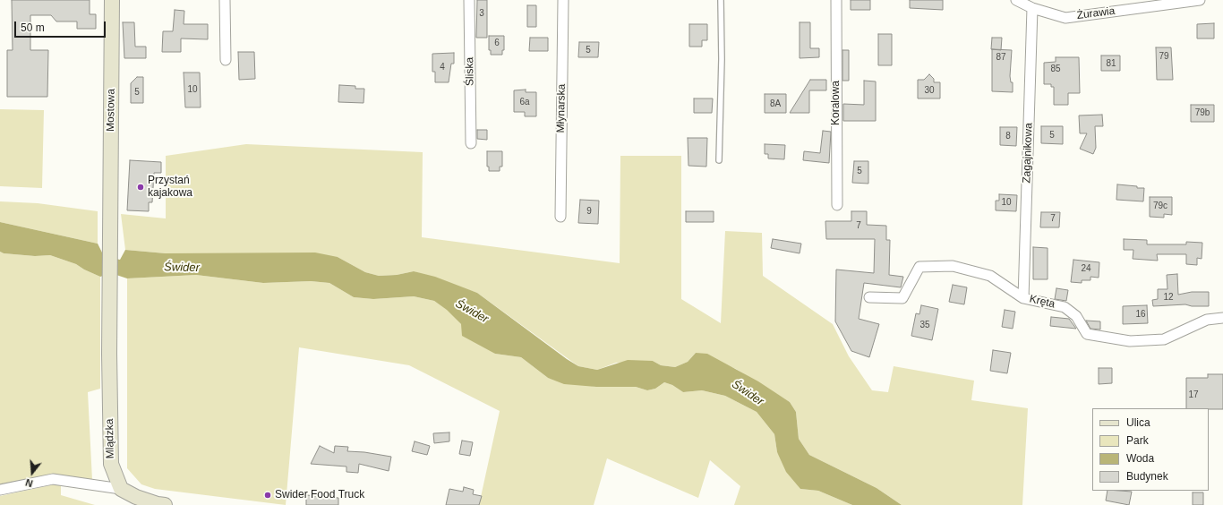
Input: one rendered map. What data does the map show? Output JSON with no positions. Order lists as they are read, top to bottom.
{
  "streets": {
    "street": [
      "Żurawia",
      "Śliska",
      "Koralowa",
      "Młynarska",
      "Mostowa",
      "Zagajnikowa",
      "Kręta",
      "Mlądzka"
    ]
  },
  "crossings": [
    ["Żurawia", "Zagajnikowa"],
    ["Mostowa", "Mlądzka"],
    ["Zagajnikowa", "Kręta"]
  ],
  "water": ["Świder"],
  "places": ["Przystań kajakowa", "Swider Food Truck"],
  "house_numbers": [
    "3",
    "6",
    "5",
    "79",
    "87",
    "81",
    "4",
    "85",
    "10",
    "30",
    "5",
    "6a",
    "8A",
    "79b",
    "5",
    "8",
    "5",
    "10",
    "79c",
    "9",
    "7",
    "7",
    "24",
    "12",
    "16",
    "35",
    "17"
  ],
  "legend": [
    "Ulica",
    "Park",
    "Woda",
    "Budynek"
  ],
  "scale_bar": "50 m",
  "north": "bottom"
}
